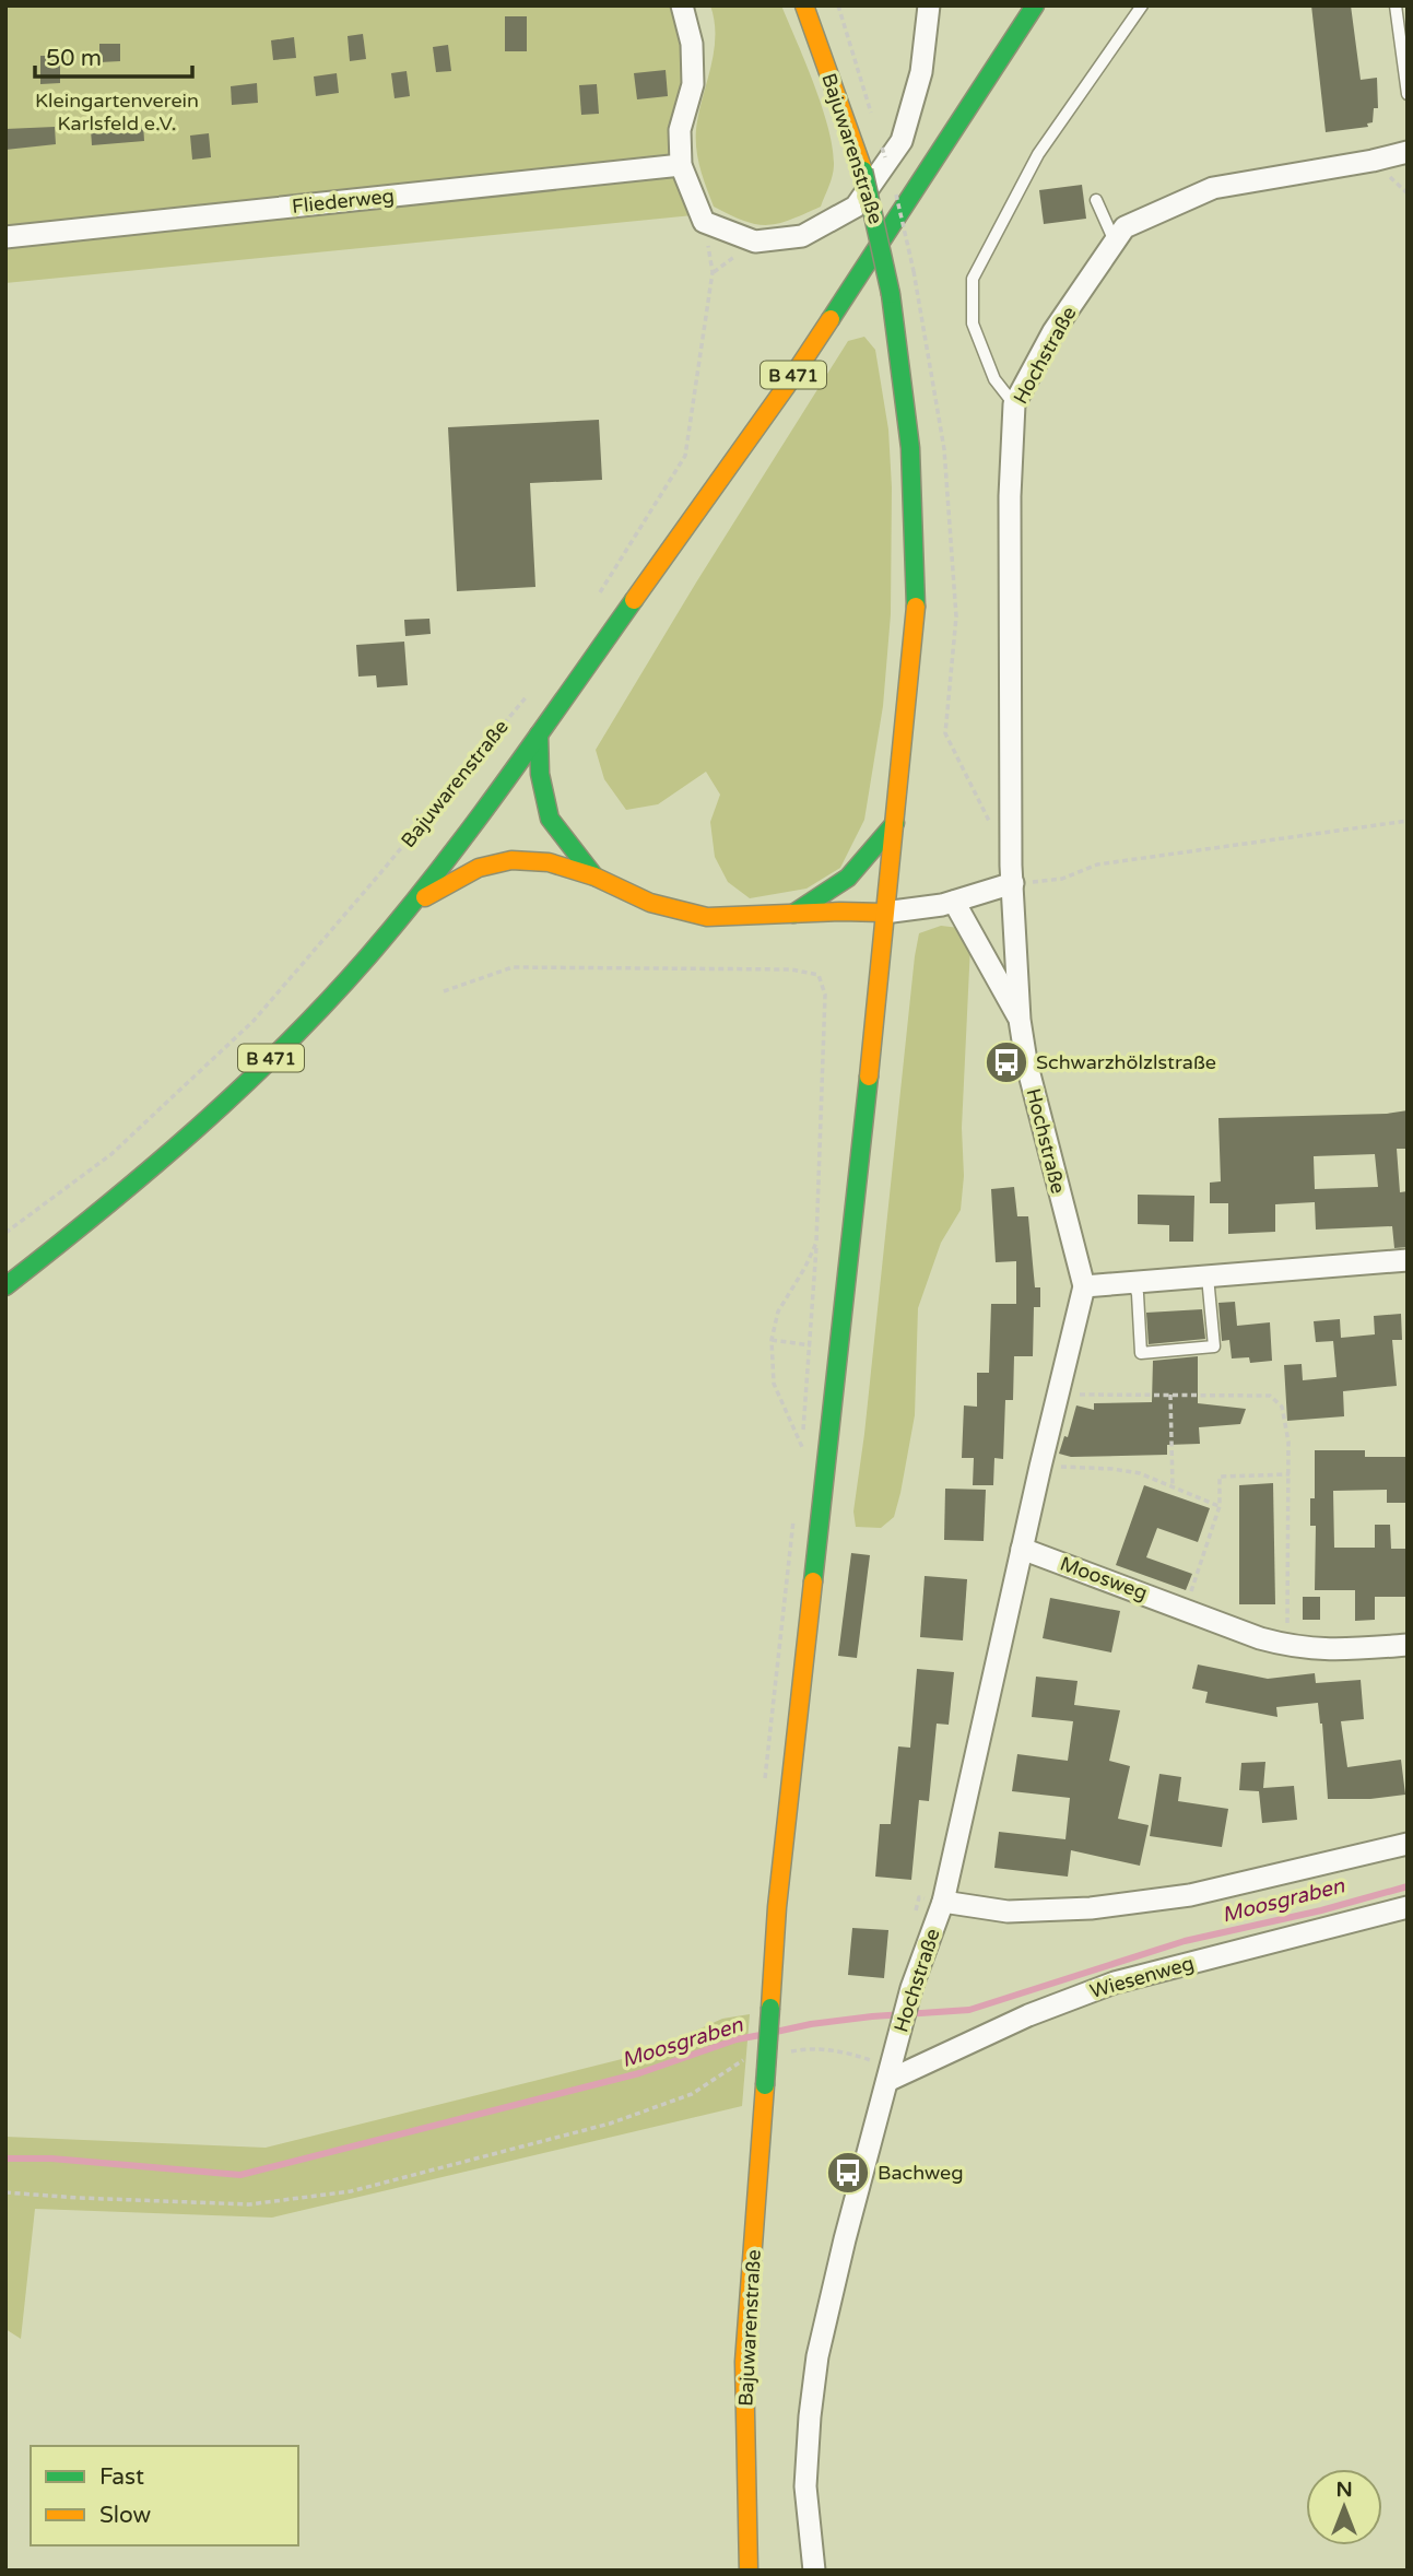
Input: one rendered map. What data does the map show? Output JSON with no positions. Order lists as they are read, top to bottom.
{
  "streets": {
    "main road": ["Bajuwarenstraße", "B 471"],
    "street": [
      "Fliederweg",
      "Hochstraße",
      "Moosweg",
      "Wiesenweg"
    ]
  },
  "crossings": [
    ["Hochstraße", "Moosweg"],
    ["Hochstraße", "Wiesenweg"]
  ],
  "water": ["Moosgraben"],
  "parks": ["Kleingartenverein Karlsfeld e.V."],
  "places": {
    "bus stop": ["Schwarzhölzlstraße", "Bachweg"]
  },
  "legend": ["Fast", "Slow"],
  "scale_bar": "50 m",
  "north": "top"
}
